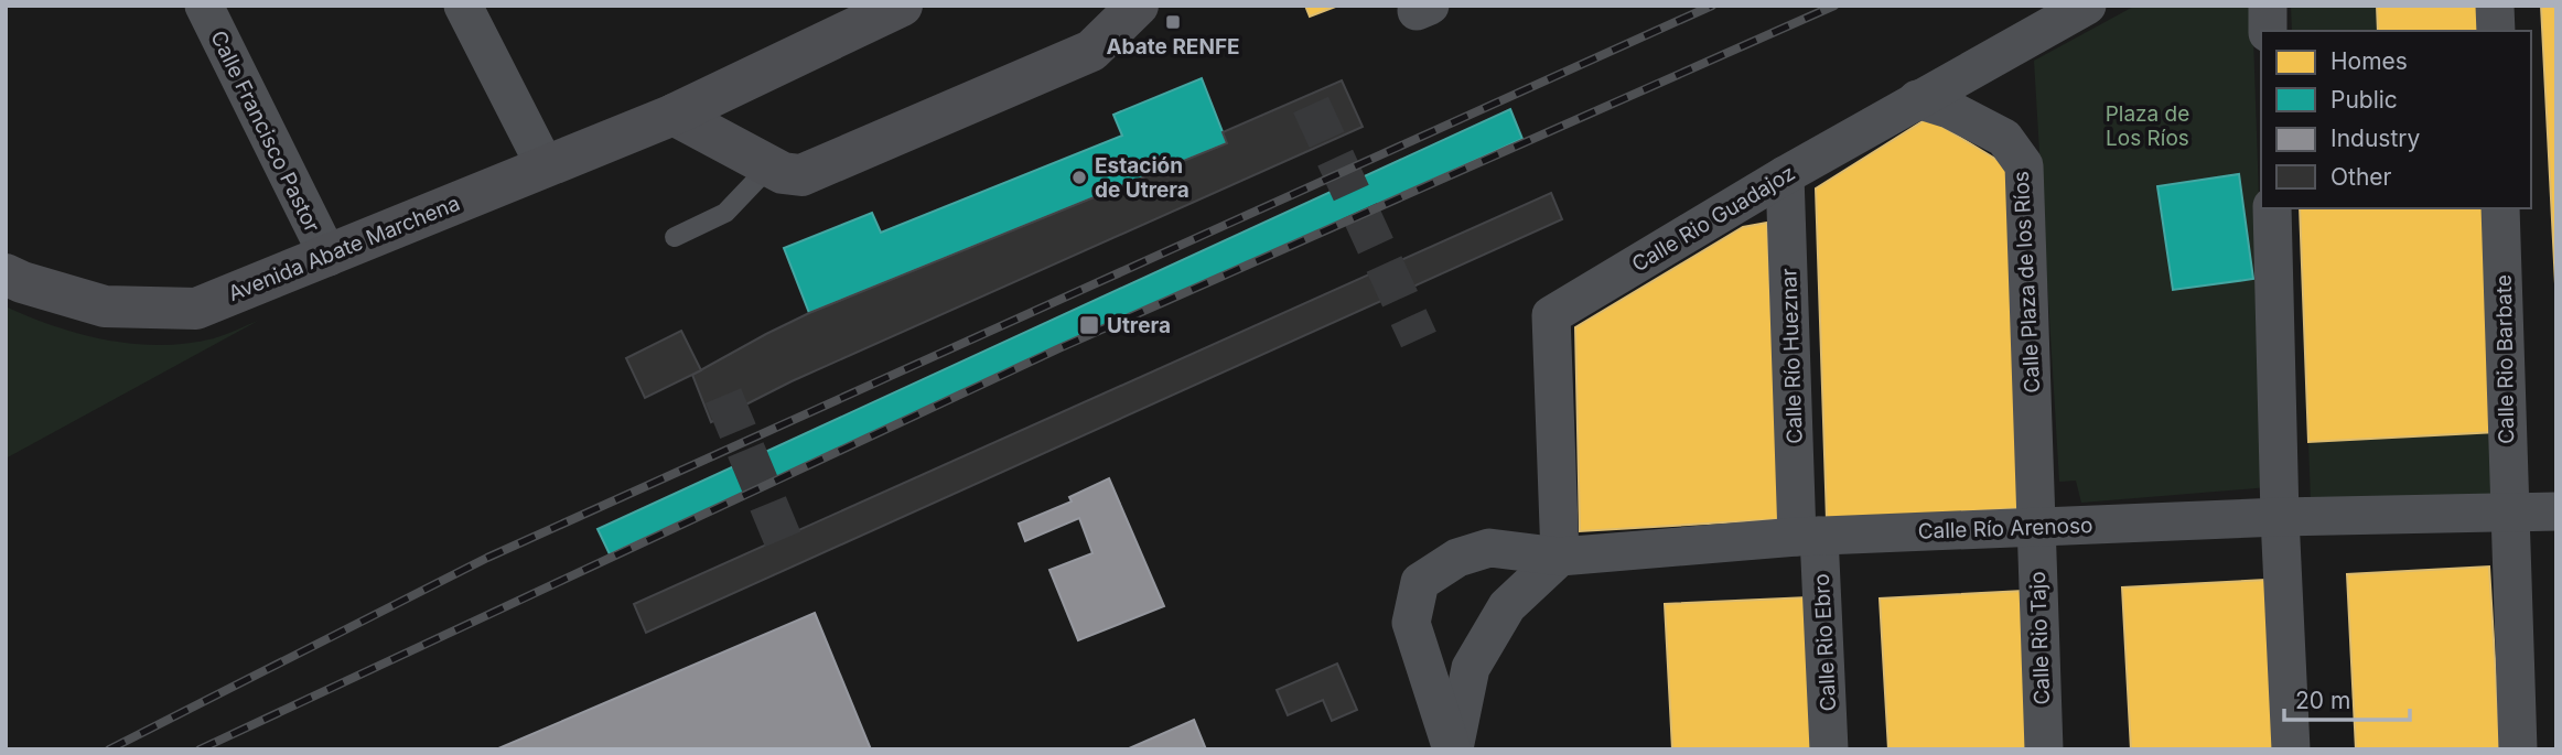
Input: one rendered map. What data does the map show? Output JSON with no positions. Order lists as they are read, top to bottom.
{
  "streets": {
    "street": [
      "Calle Francisco Pastor",
      "Calle Rio Guadajoz",
      "Avenida Abate Marchena",
      "Calle Plaza de los Ríos",
      "Calle Río Hueznar",
      "Calle Rio Barbate",
      "Calle Río Arenoso",
      "Calle Rio Tajo",
      "Calle Rio Ebro"
    ]
  },
  "crossings": [
    ["Calle Francisco Pastor", "Avenida Abate Marchena"],
    ["Calle Rio Guadajoz", "Calle Plaza de los Ríos"],
    ["Calle Rio Guadajoz", "Calle Río Hueznar"],
    ["Calle Rio Guadajoz", "Calle Río Arenoso"],
    ["Calle Plaza de los Ríos", "Calle Río Arenoso"],
    ["Calle Plaza de los Ríos", "Calle Rio Tajo"],
    ["Calle Río Hueznar", "Calle Río Arenoso"],
    ["Calle Río Hueznar", "Calle Rio Ebro"],
    ["Calle Rio Barbate", "Calle Río Arenoso"],
    ["Calle Río Arenoso", "Calle Rio Tajo"],
    ["Calle Río Arenoso", "Calle Rio Ebro"]
  ],
  "parks": ["Plaza de Los Ríos"],
  "places": {
    "transit": ["Abate RENFE", "Utrera"],
    "other": ["Estación de Utrera"]
  },
  "legend": [
    "Homes",
    "Public",
    "Industry",
    "Other"
  ],
  "scale_bar": "20 m"
}
